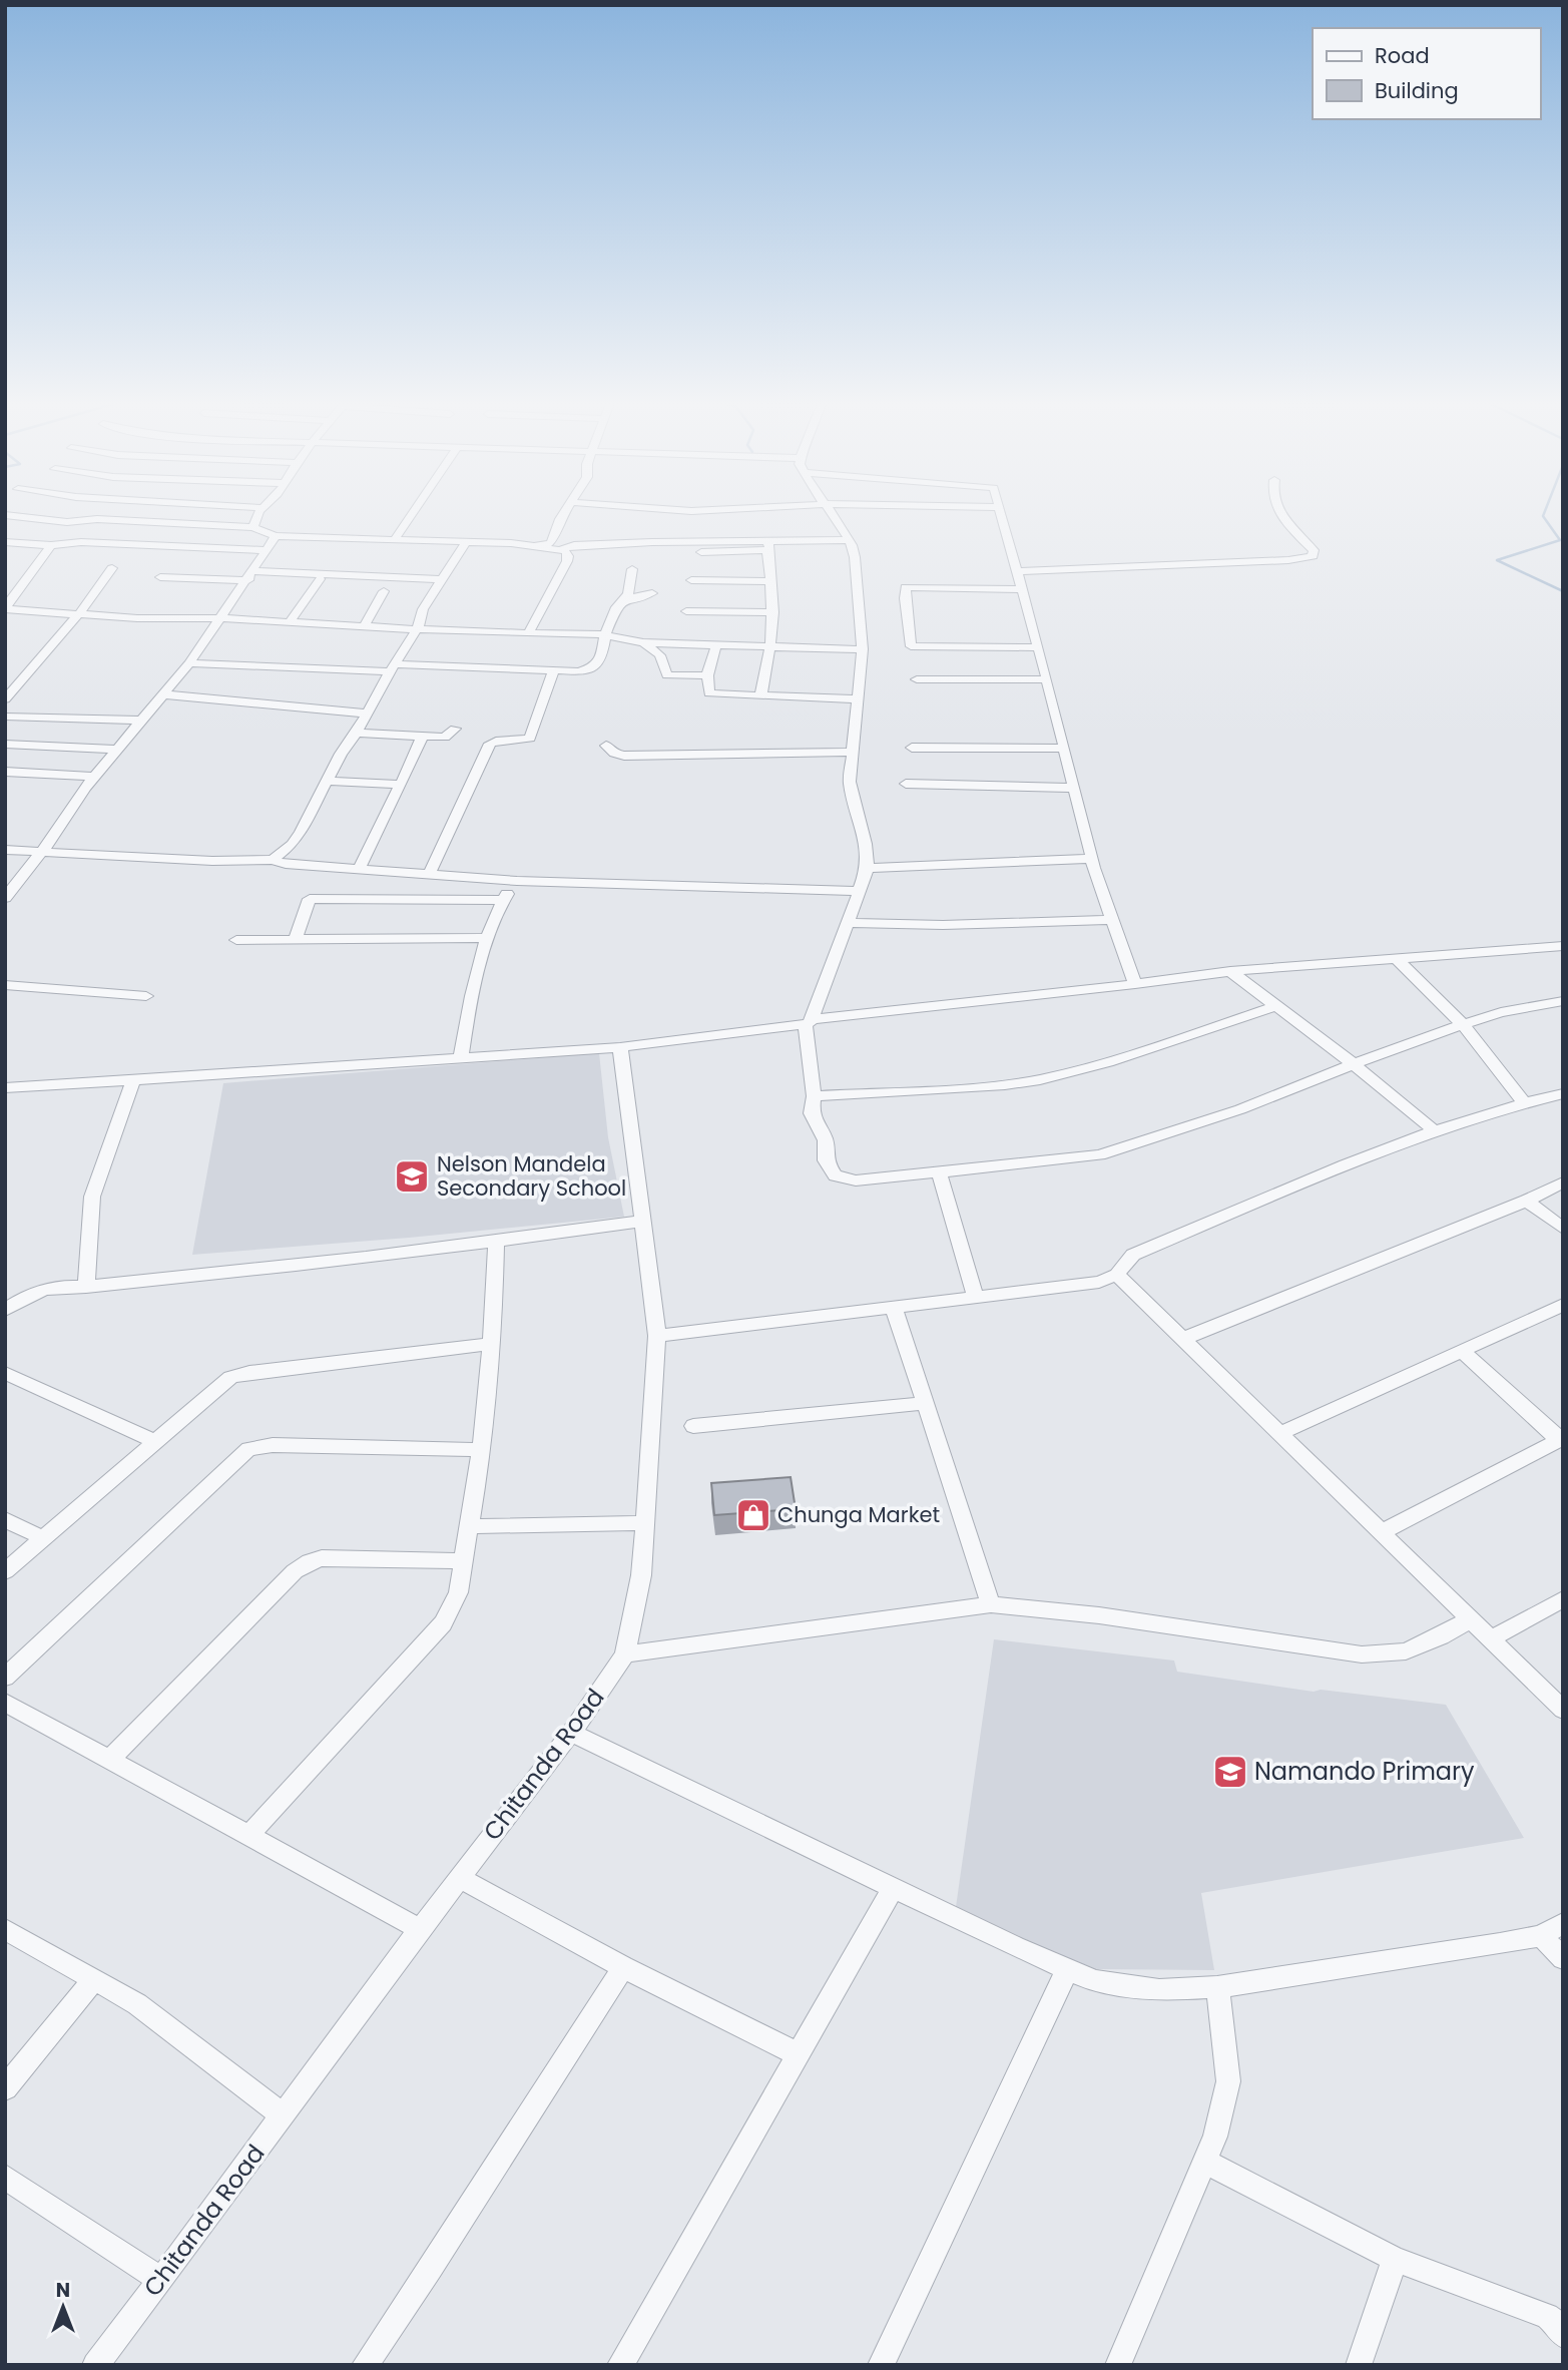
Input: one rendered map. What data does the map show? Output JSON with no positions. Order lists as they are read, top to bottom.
{
  "streets": {
    "street": ["Chitanda Road"]
  },
  "places": {
    "school or university": ["Nelson Mandela Secondary School", "Namando Primary"],
    "shop": ["Chunga Market"]
  },
  "legend": ["Road", "Building"],
  "north": "top"
}
